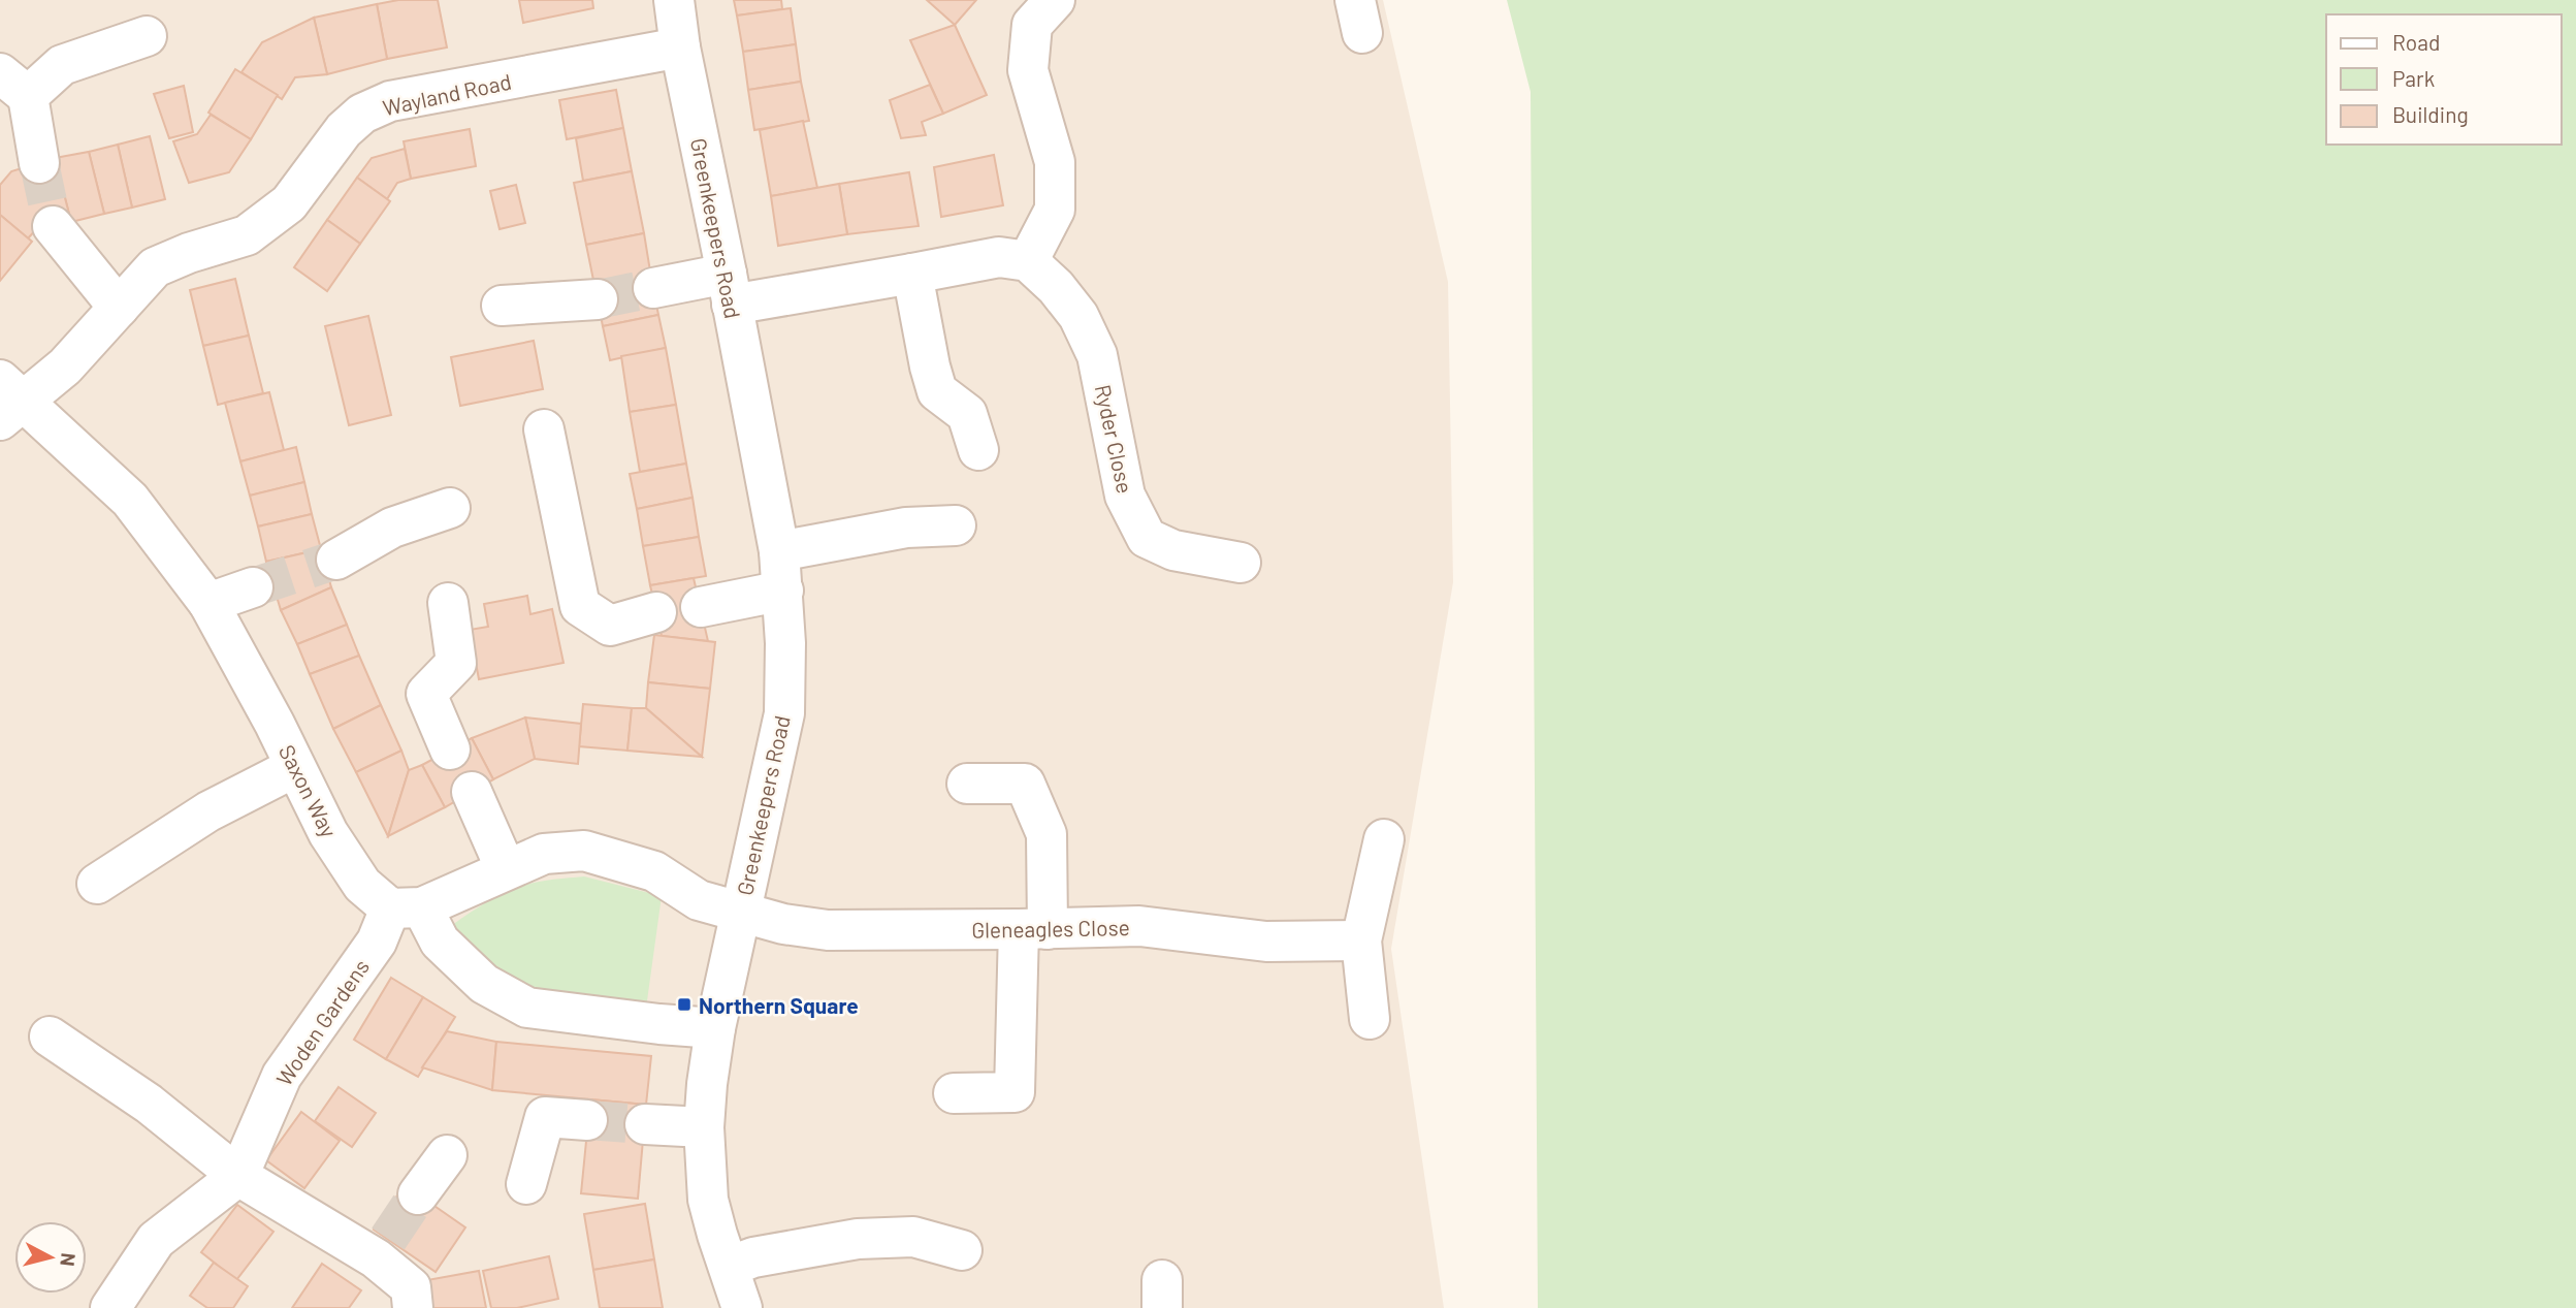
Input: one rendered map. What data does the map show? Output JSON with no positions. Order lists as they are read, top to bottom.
{
  "streets": {
    "street": [
      "Wayland Road",
      "Greenkeepers Road",
      "Ryder Close",
      "Saxon Way",
      "Gleneagles Close",
      "Woden Gardens"
    ]
  },
  "crossings": [
    ["Wayland Road", "Greenkeepers Road"],
    ["Wayland Road", "Saxon Way"],
    ["Greenkeepers Road", "Gleneagles Close"],
    ["Saxon Way", "Woden Gardens"]
  ],
  "places": {
    "transit": ["Northern Square"]
  },
  "legend": ["Road", "Park", "Building"],
  "north": "right"
}
